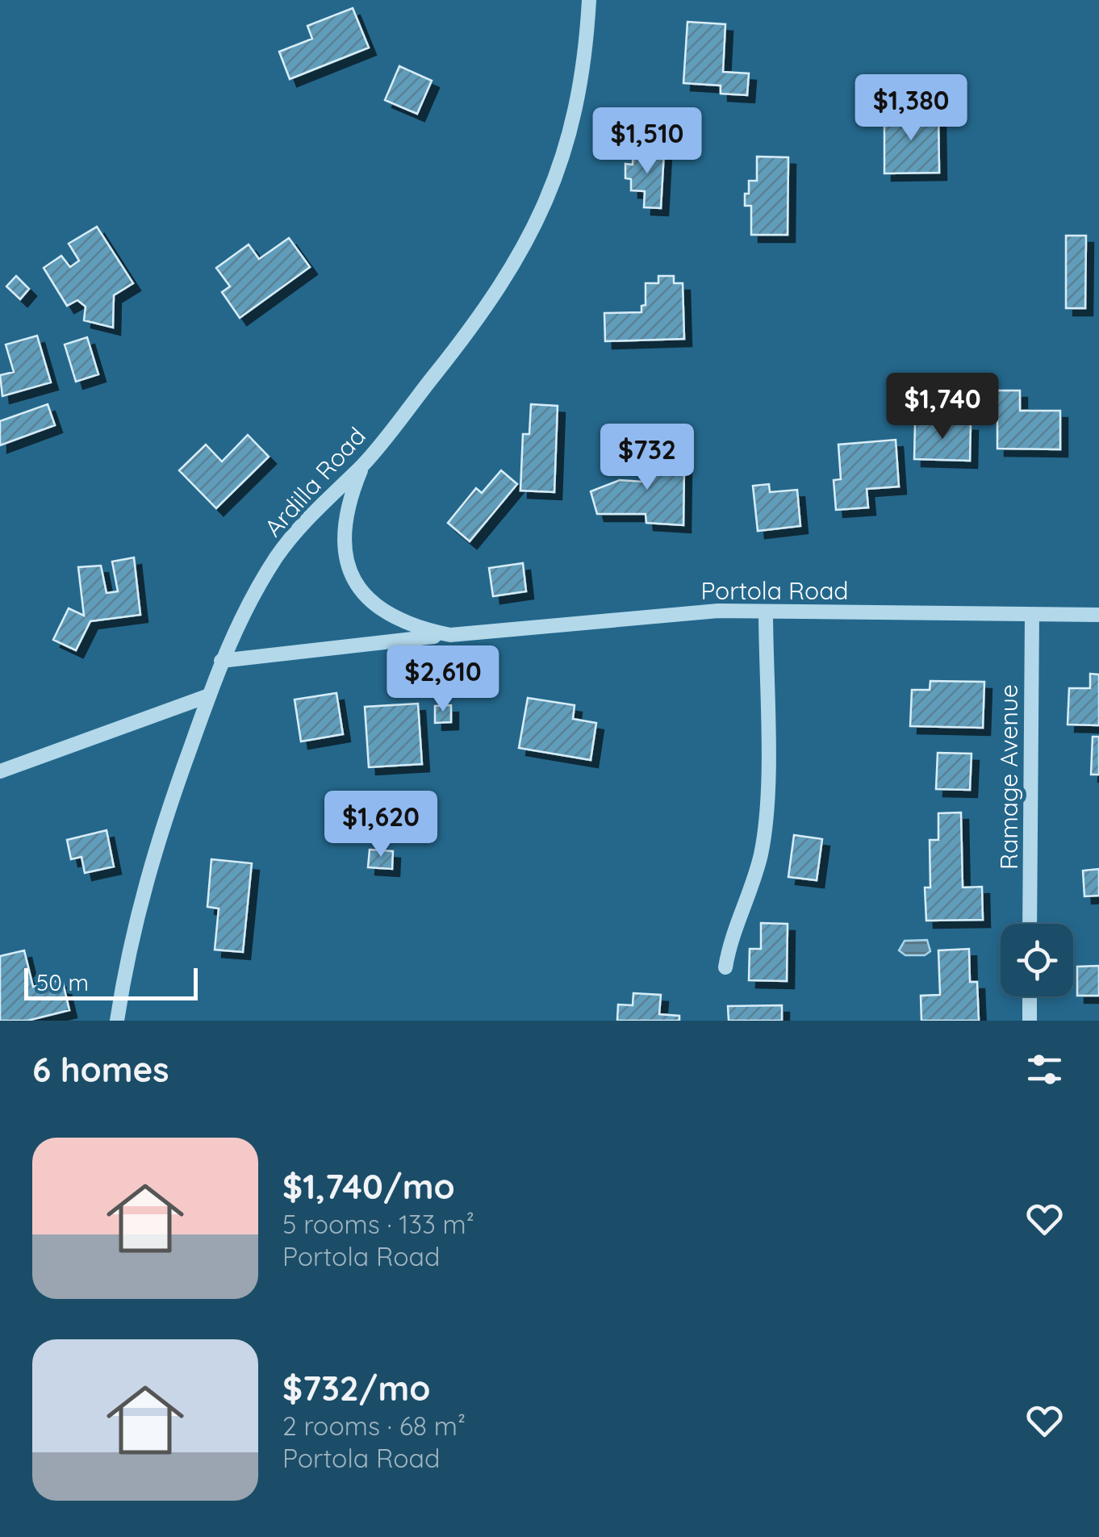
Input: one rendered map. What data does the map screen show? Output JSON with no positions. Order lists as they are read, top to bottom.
{
  "streets": {
    "street": ["Ardilla Road", "Portola Road", "Ramage Avenue"]
  },
  "crossings": [
    ["Ardilla Road", "Portola Road"],
    ["Portola Road", "Ramage Avenue"]
  ],
  "scale_bar": "50 m",
  "page": {
    "price": [
      "$1,380",
      "$1,510",
      "$1,740",
      "$732",
      "$2,610",
      "$1,620"
    ],
    "scale": "50 m",
    "heading": "6 homes",
    "list": [
      {
        "name": "$1,740/mo",
        "note": "5 rooms · 133 m² · Portola Road"
      },
      {
        "name": "$732/mo",
        "note": "2 rooms · 68 m² · Portola Road"
      }
    ]
  }
}
